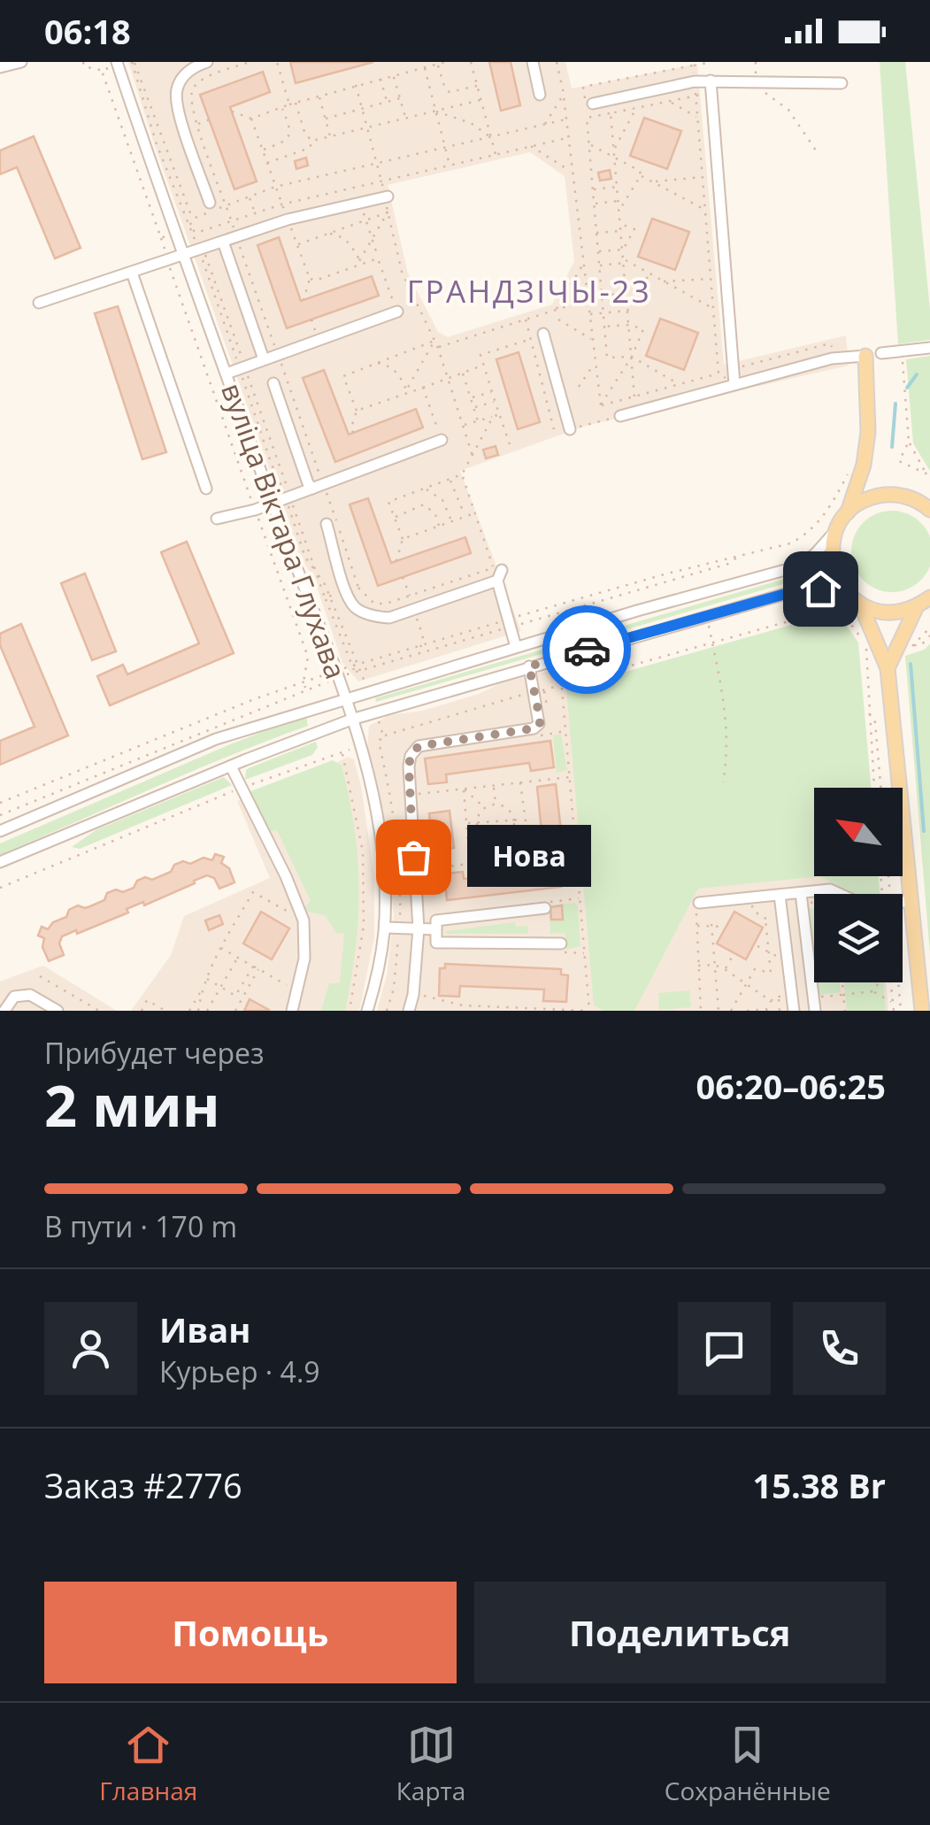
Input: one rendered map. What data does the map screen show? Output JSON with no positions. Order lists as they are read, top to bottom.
{
  "streets": {
    "street": ["вуліца Віктара Глухава"]
  },
  "districts": ["ГРАНДЗІЧЫ-23"],
  "places": ["Нова"],
  "north": "top left",
  "page": {
    "status": "06:18",
    "bubble": "Нова",
    "heading": ["2 мин", "Прибудет через", "06:20–06:25"],
    "panel": [
      "Иван",
      "Курьер · 4.9",
      "Заказ #2776",
      "15.38 Br"
    ],
    "bar": "В пути · 170 m",
    "buttons": ["Помощь", "Поделиться"],
    "tabs": ["Главная", "Карта", "Сохранённые"]
  }
}
